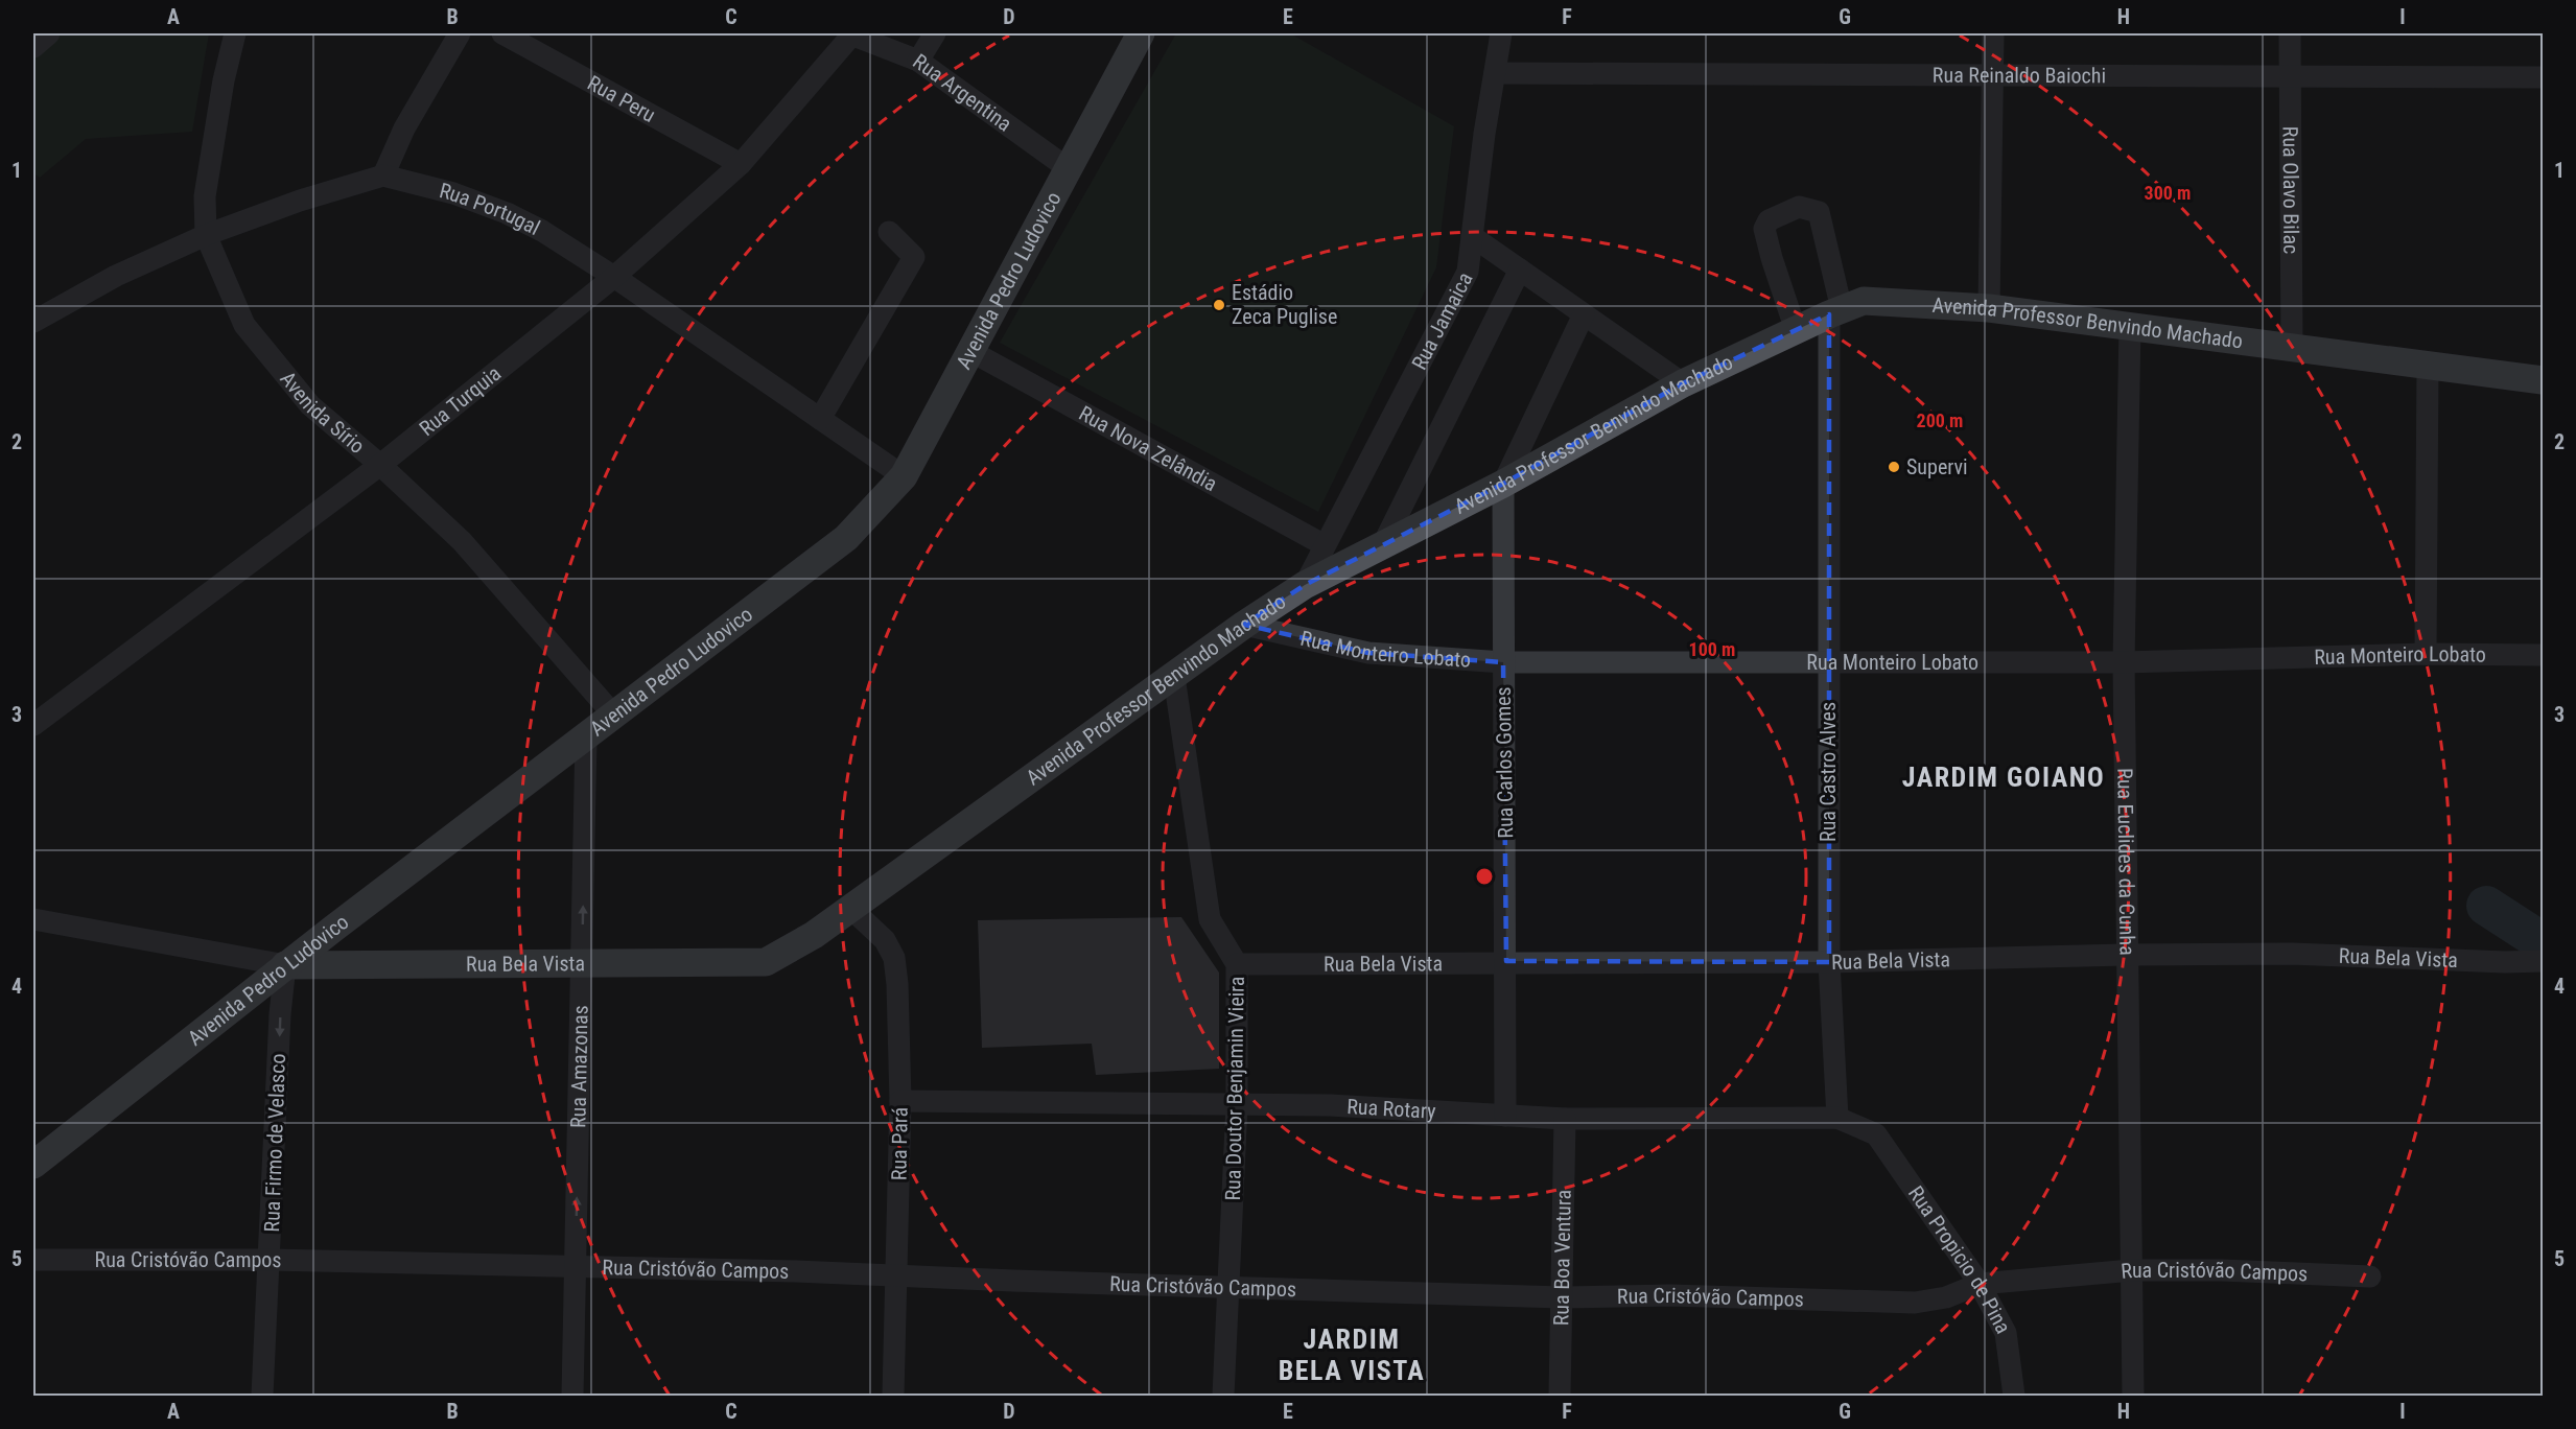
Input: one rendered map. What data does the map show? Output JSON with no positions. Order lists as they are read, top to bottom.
{
  "streets": {
    "main road": ["Avenida Pedro Ludovico", "Avenida Professor Benvindo Machado", "Rua Bela Vista"],
    "street": [
      "Rua Reinaldo Baiochi",
      "Rua Argentina",
      "Rua Peru",
      "Rua Olavo Bilac",
      "Rua Portugal",
      "Rua Jamaica",
      "Rua Turquia",
      "Avenida Sírio",
      "Rua Nova Zelândia",
      "Rua Monteiro Lobato",
      "Rua Carlos Gomes",
      "Rua Castro Alves",
      "Rua Euclides da Cunha",
      "Rua Amazonas",
      "Rua Doutor Benjamin Vieira",
      "Rua Rotary",
      "Rua Firmo de Velasco",
      "Rua Pará",
      "Rua Boa Ventura",
      "Rua Cristóvão Campos",
      "Rua Propicio de Pina"
    ]
  },
  "crossings": [
    ["Rua Reinaldo Baiochi", "Rua Olavo Bilac"],
    ["Rua Reinaldo Baiochi", "Rua Jamaica"],
    ["Rua Argentina", "Avenida Pedro Ludovico"],
    ["Rua Argentina", "Rua Turquia"],
    ["Rua Peru", "Rua Turquia"],
    ["Rua Olavo Bilac", "Avenida Professor Benvindo Machado"],
    ["Rua Portugal", "Avenida Pedro Ludovico"],
    ["Rua Portugal", "Rua Turquia"],
    ["Avenida Pedro Ludovico", "Avenida Sírio"],
    ["Avenida Pedro Ludovico", "Rua Nova Zelândia"],
    ["Avenida Pedro Ludovico", "Rua Bela Vista"],
    ["Avenida Pedro Ludovico", "Rua Amazonas"],
    ["Avenida Pedro Ludovico", "Rua Firmo de Velasco"],
    ["Rua Jamaica", "Avenida Professor Benvindo Machado"],
    ["Rua Jamaica", "Rua Nova Zelândia"],
    ["Avenida Professor Benvindo Machado", "Rua Monteiro Lobato"],
    ["Avenida Professor Benvindo Machado", "Rua Carlos Gomes"],
    ["Avenida Professor Benvindo Machado", "Rua Castro Alves"],
    ["Avenida Professor Benvindo Machado", "Rua Euclides da Cunha"],
    ["Avenida Professor Benvindo Machado", "Rua Bela Vista"],
    ["Avenida Professor Benvindo Machado", "Rua Doutor Benjamin Vieira"],
    ["Avenida Professor Benvindo Machado", "Rua Pará"],
    ["Rua Turquia", "Avenida Sírio"],
    ["Rua Monteiro Lobato", "Rua Carlos Gomes"],
    ["Rua Monteiro Lobato", "Rua Castro Alves"],
    ["Rua Monteiro Lobato", "Rua Euclides da Cunha"],
    ["Rua Carlos Gomes", "Rua Bela Vista"],
    ["Rua Carlos Gomes", "Rua Rotary"],
    ["Rua Castro Alves", "Rua Bela Vista"],
    ["Rua Castro Alves", "Rua Rotary"],
    ["Rua Euclides da Cunha", "Rua Bela Vista"],
    ["Rua Euclides da Cunha", "Rua Cristóvão Campos"],
    ["Rua Bela Vista", "Rua Amazonas"],
    ["Rua Bela Vista", "Rua Doutor Benjamin Vieira"],
    ["Rua Bela Vista", "Rua Firmo de Velasco"],
    ["Rua Amazonas", "Rua Cristóvão Campos"],
    ["Rua Doutor Benjamin Vieira", "Rua Rotary"],
    ["Rua Doutor Benjamin Vieira", "Rua Cristóvão Campos"],
    ["Rua Rotary", "Rua Pará"],
    ["Rua Rotary", "Rua Boa Ventura"],
    ["Rua Rotary", "Rua Propicio de Pina"],
    ["Rua Firmo de Velasco", "Rua Cristóvão Campos"],
    ["Rua Pará", "Rua Cristóvão Campos"],
    ["Rua Boa Ventura", "Rua Cristóvão Campos"],
    ["Rua Cristóvão Campos", "Rua Propicio de Pina"]
  ],
  "one_way": ["Rua Amazonas", "Rua Firmo de Velasco"],
  "districts": ["JARDIM GOIANO", "JARDIM BELA VISTA"],
  "places": ["Estádio Zeca Puglise", "Supervi"],
  "grid": {
    "columns": [
      "A",
      "B",
      "C",
      "D",
      "E",
      "F",
      "G",
      "H",
      "I"
    ],
    "rows": [
      "1",
      "2",
      "3",
      "4",
      "5"
    ]
  },
  "rings": ["300 m", "200 m", "100 m"]
}
